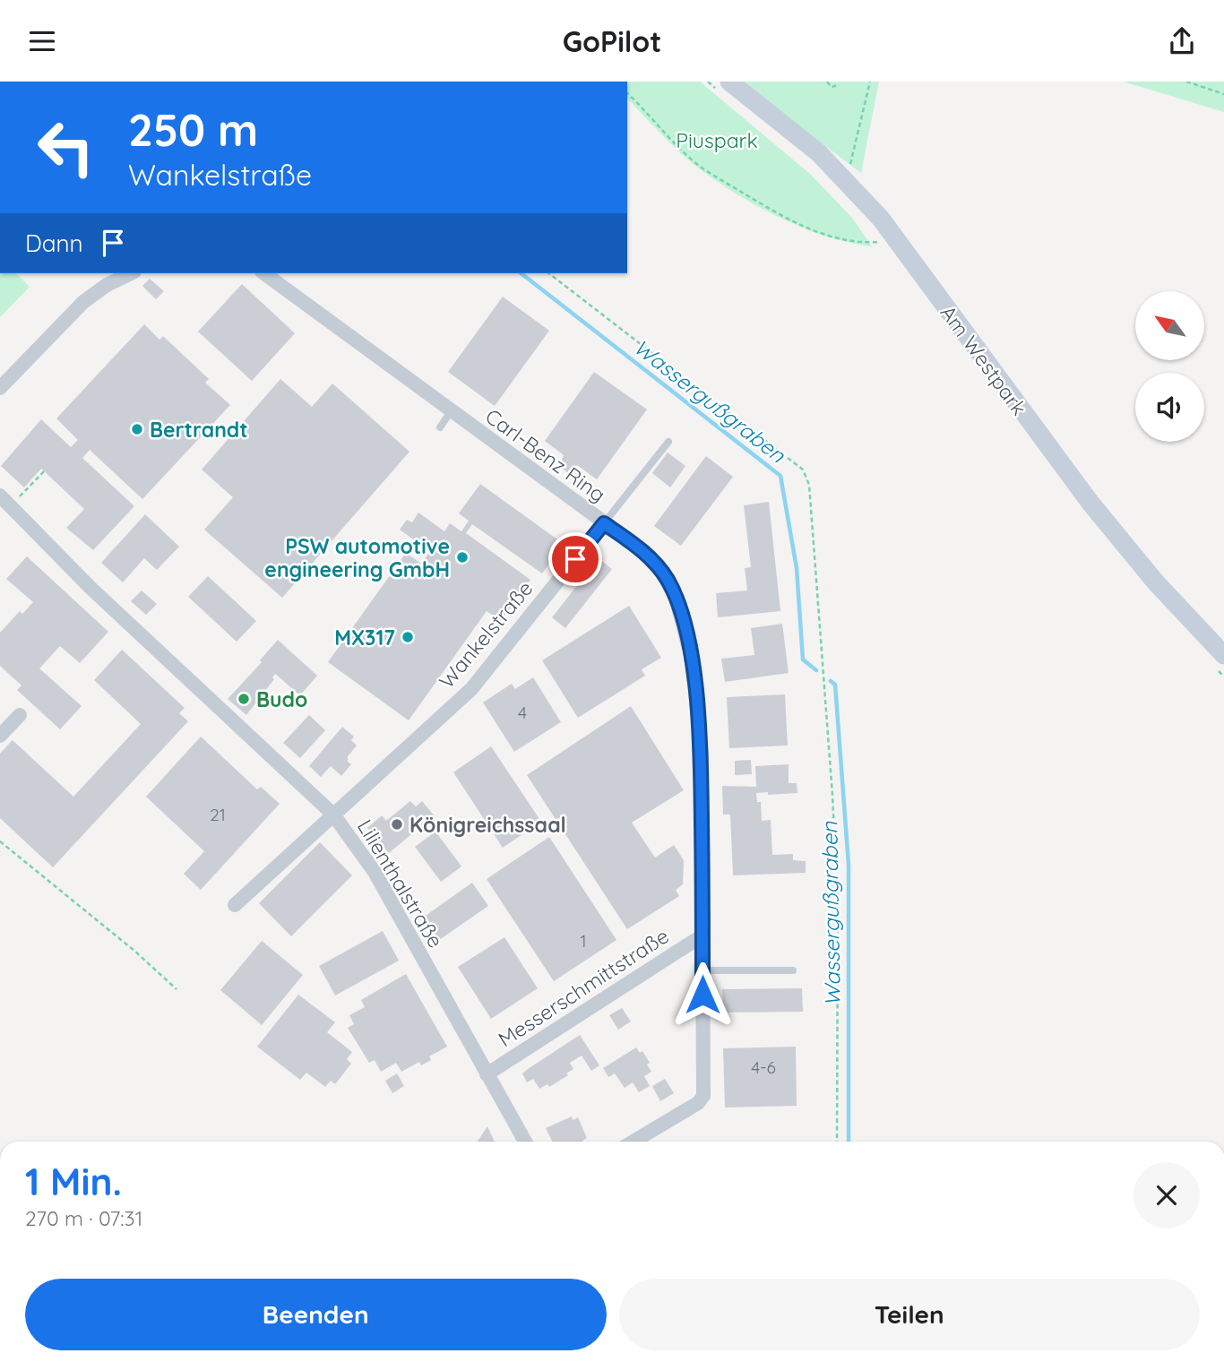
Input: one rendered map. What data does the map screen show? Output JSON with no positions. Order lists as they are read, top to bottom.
{
  "streets": {
    "main road": ["Am Westpark"],
    "street": [
      "Carl-Benz Ring",
      "Wankelstraße",
      "Lilienthalstraße",
      "Messerschmittstraße"
    ]
  },
  "crossings": [
    ["Carl-Benz Ring", "Wankelstraße"],
    ["Carl-Benz Ring", "Messerschmittstraße"],
    ["Wankelstraße", "Lilienthalstraße"],
    ["Lilienthalstraße", "Messerschmittstraße"]
  ],
  "water": ["Wassergußgraben"],
  "parks": ["Piuspark"],
  "places": [
    "Bertrandt",
    "PSW automotive engineering GmbH",
    "MX317",
    "Budo",
    "Königreichssaal"
  ],
  "house_numbers": [
    "4",
    "21",
    "1",
    "4-6"
  ],
  "north": "top left",
  "page": {
    "header": "GoPilot",
    "turn": ["250 m", "Wankelstraße"],
    "then": "Dann",
    "heading": ["1 Min.", "270 m · 07:31"],
    "buttons": ["Beenden", "Teilen"]
  }
}
